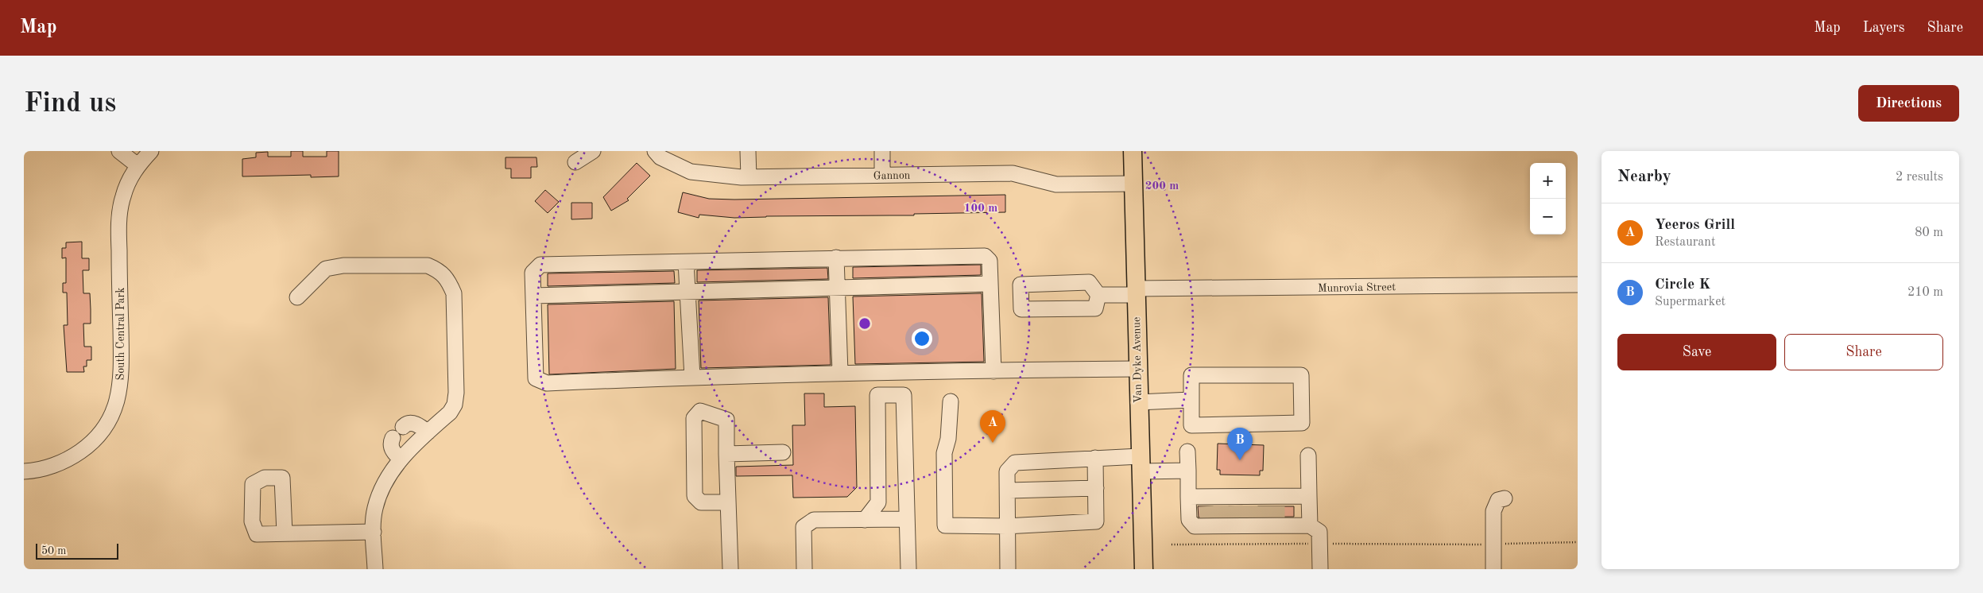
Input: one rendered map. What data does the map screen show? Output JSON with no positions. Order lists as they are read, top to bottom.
{
  "streets": {
    "main road": ["Van Dyke Avenue"],
    "street": ["Gannon", "Munrovia Street", "South Central Park"]
  },
  "crossings": [
    ["Gannon", "Van Dyke Avenue"],
    ["Munrovia Street", "Van Dyke Avenue"]
  ],
  "scale_bar": "50 m",
  "page": {
    "header": "Map",
    "nav": ["Map", "Layers", "Share"],
    "buttons": [
      "Directions",
      ["Save", "Share"]
    ],
    "title": "Find us",
    "heading": ["Nearby", "2 results"],
    "map_buttons": ["+", "−"],
    "list": [
      {
        "mark": "A",
        "name": "Yeeros Grill",
        "note": "Restaurant",
        "value": "80 m"
      },
      {
        "mark": "B",
        "name": "Circle K",
        "note": "Supermarket",
        "value": "210 m"
      }
    ],
    "pins": ["A", "B"],
    "scale": "50 m"
  },
  "rings": ["200 m", "100 m"]
}
